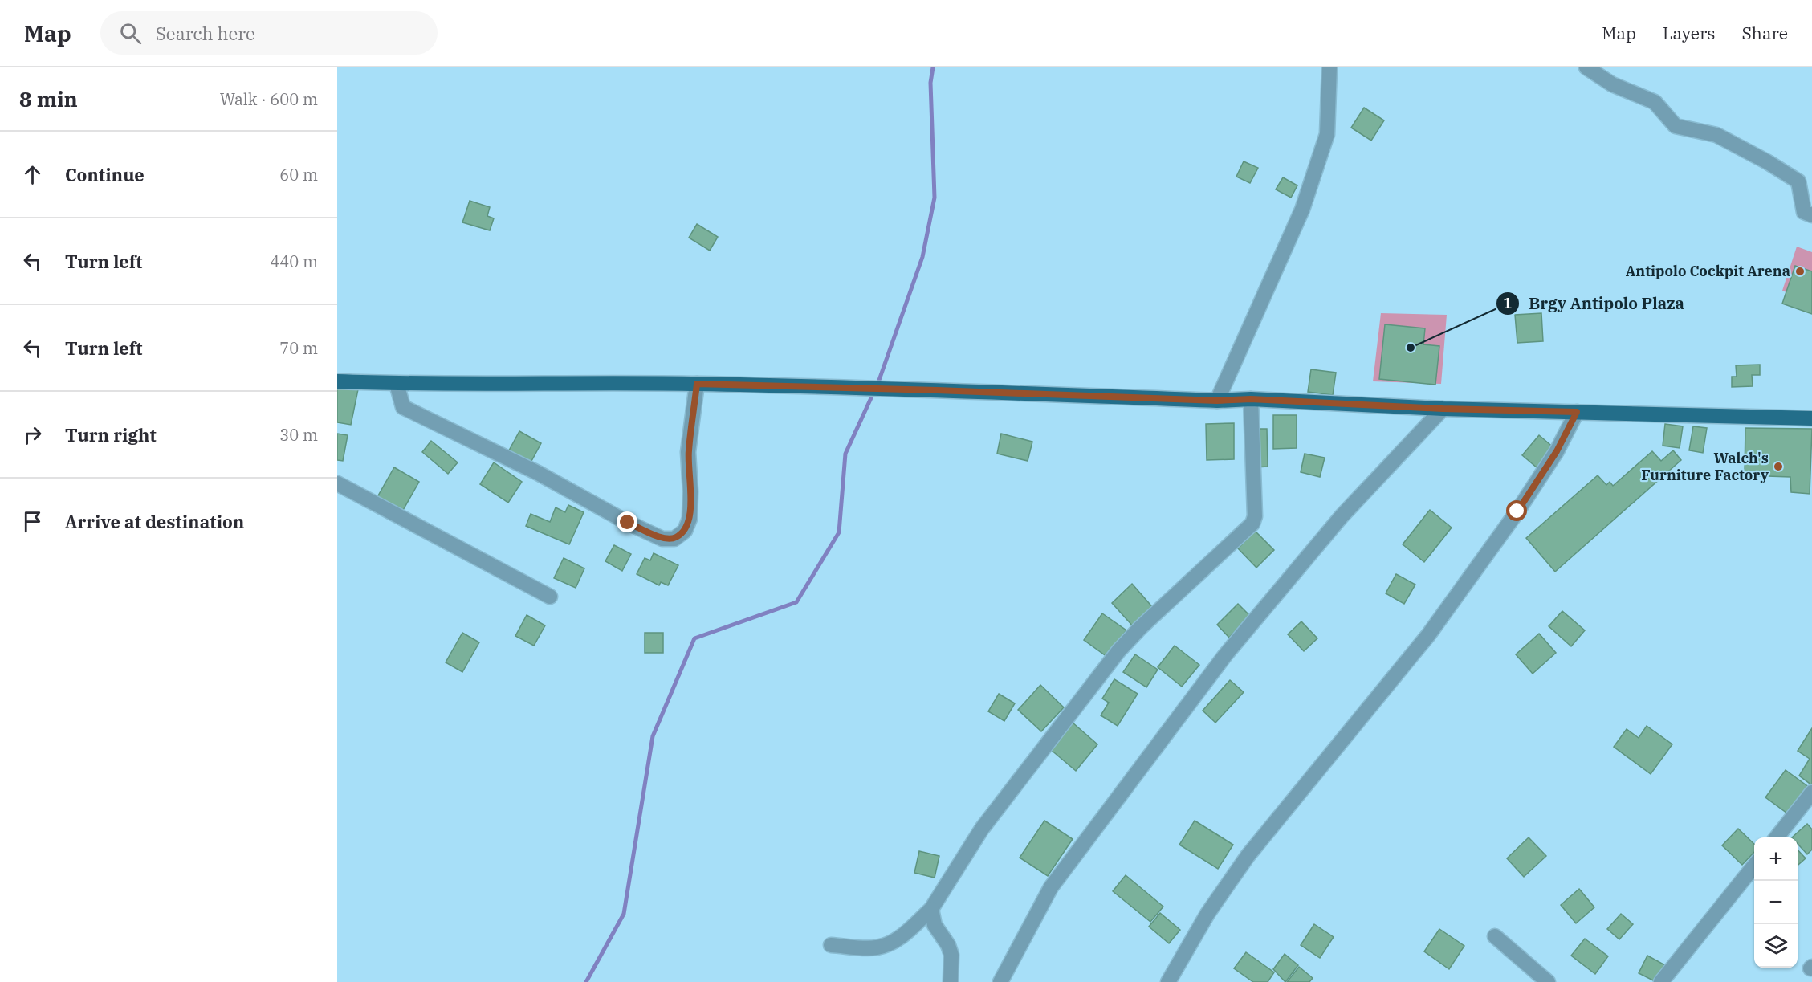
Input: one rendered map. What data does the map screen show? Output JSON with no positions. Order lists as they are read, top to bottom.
{
  "places": ["Antipolo Cockpit Arena", "Brgy Antipolo Plaza", "Walch's Furniture Factory"],
  "page": {
    "header": "Map",
    "search": "Search here",
    "nav": ["Map", "Layers", "Share"],
    "heading": ["8 min", "Walk · 600 m"],
    "list": [
      ["Continue", "60 m"],
      ["Turn left", "440 m"],
      ["Turn left", "70 m"],
      ["Turn right", "30 m"],
      "Arrive at destination"
    ],
    "map_buttons": ["+", "−"]
  }
}
